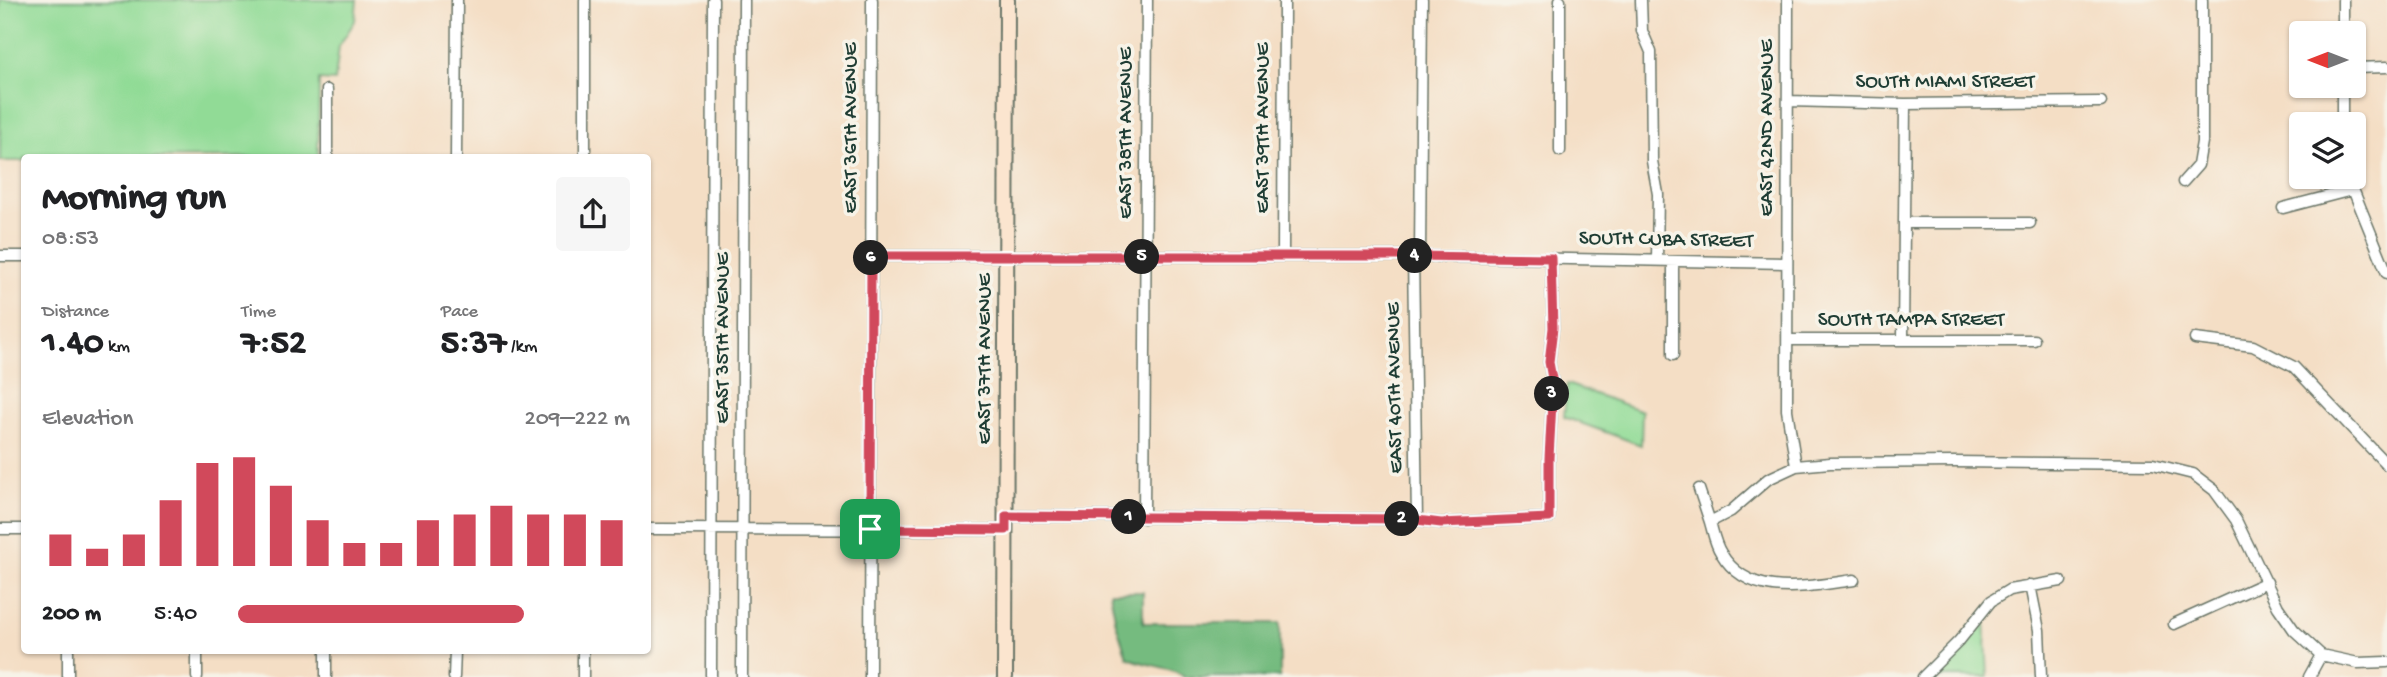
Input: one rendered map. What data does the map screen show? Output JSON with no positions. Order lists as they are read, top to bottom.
{
  "streets": {
    "street": [
      "SOUTH MIAMI STREET",
      "EAST 36TH AVENUE",
      "EAST 39TH AVENUE",
      "EAST 42ND AVENUE",
      "EAST 38TH AVENUE",
      "SOUTH CUBA STREET",
      "SOUTH TAMPA STREET",
      "EAST 35TH AVENUE",
      "EAST 37TH AVENUE",
      "EAST 40TH AVENUE"
    ]
  },
  "crossings": [
    ["SOUTH MIAMI STREET", "EAST 42ND AVENUE"],
    ["EAST 36TH AVENUE", "SOUTH CUBA STREET"],
    ["EAST 39TH AVENUE", "SOUTH CUBA STREET"],
    ["EAST 42ND AVENUE", "SOUTH CUBA STREET"],
    ["EAST 42ND AVENUE", "SOUTH TAMPA STREET"],
    ["EAST 38TH AVENUE", "SOUTH CUBA STREET"],
    ["SOUTH CUBA STREET", "EAST 37TH AVENUE"],
    ["SOUTH CUBA STREET", "EAST 40TH AVENUE"]
  ],
  "north": "left",
  "page": {
    "heading": ["Morning run", "08:53"],
    "pins": [
      "4",
      "5",
      "6",
      "3",
      "1",
      "2"
    ],
    "stats": [
      ["Distance", "1.40 km"],
      ["Time", "7:52"],
      ["Pace", "5:37 /km"]
    ],
    "chart": ["Elevation", "209–222 m"],
    "list": [
      {
        "name": "200 m",
        "note": "5:40"
      }
    ]
  }
}
